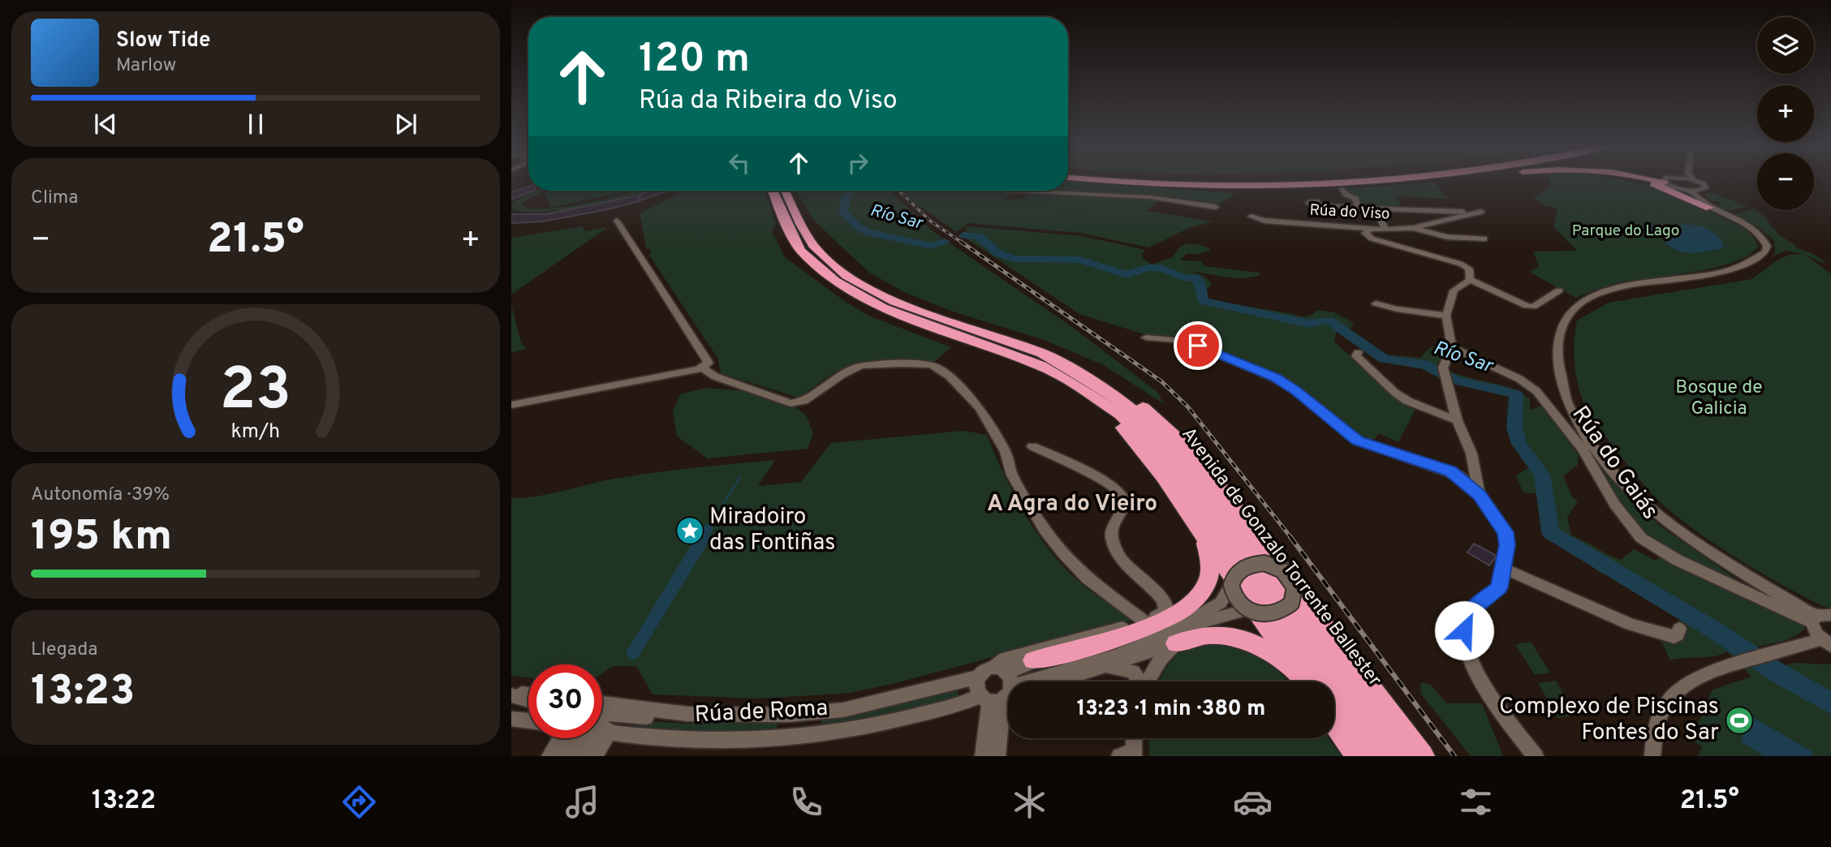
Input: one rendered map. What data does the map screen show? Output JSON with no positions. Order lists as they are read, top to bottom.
{
  "streets": {
    "highway": ["Avenida de Gonzalo Torrente Ballester"],
    "street": ["Rúa do Viso", "Rúa do Gaiás", "Rúa de Roma"]
  },
  "districts": ["A Agra do Vieiro"],
  "water": ["Río Sar"],
  "parks": ["Parque do Lago", "Bosque de Galicia"],
  "places": {
    "place": ["Miradoiro das Fontiñas"],
    "sports": ["Complexo de Piscinas Fontes do Sar"]
  },
  "page": {
    "map_buttons": ["+", "−"],
    "turn": ["120 m", "Rúa da Ribeira do Viso"],
    "song": ["Slow Tide", "Marlow"],
    "tile": [
      "Clima",
      ["Autonomía · 39%", "195 km"],
      ["Llegada", "13:23"]
    ],
    "heat": ["−", "21.5°", "+"],
    "limit": "30",
    "trip": "13:23 · 1 min · 380 m",
    "tabs": ["13:22", "21.5°"],
    "gauge": ["23", "km/h"]
  }
}
